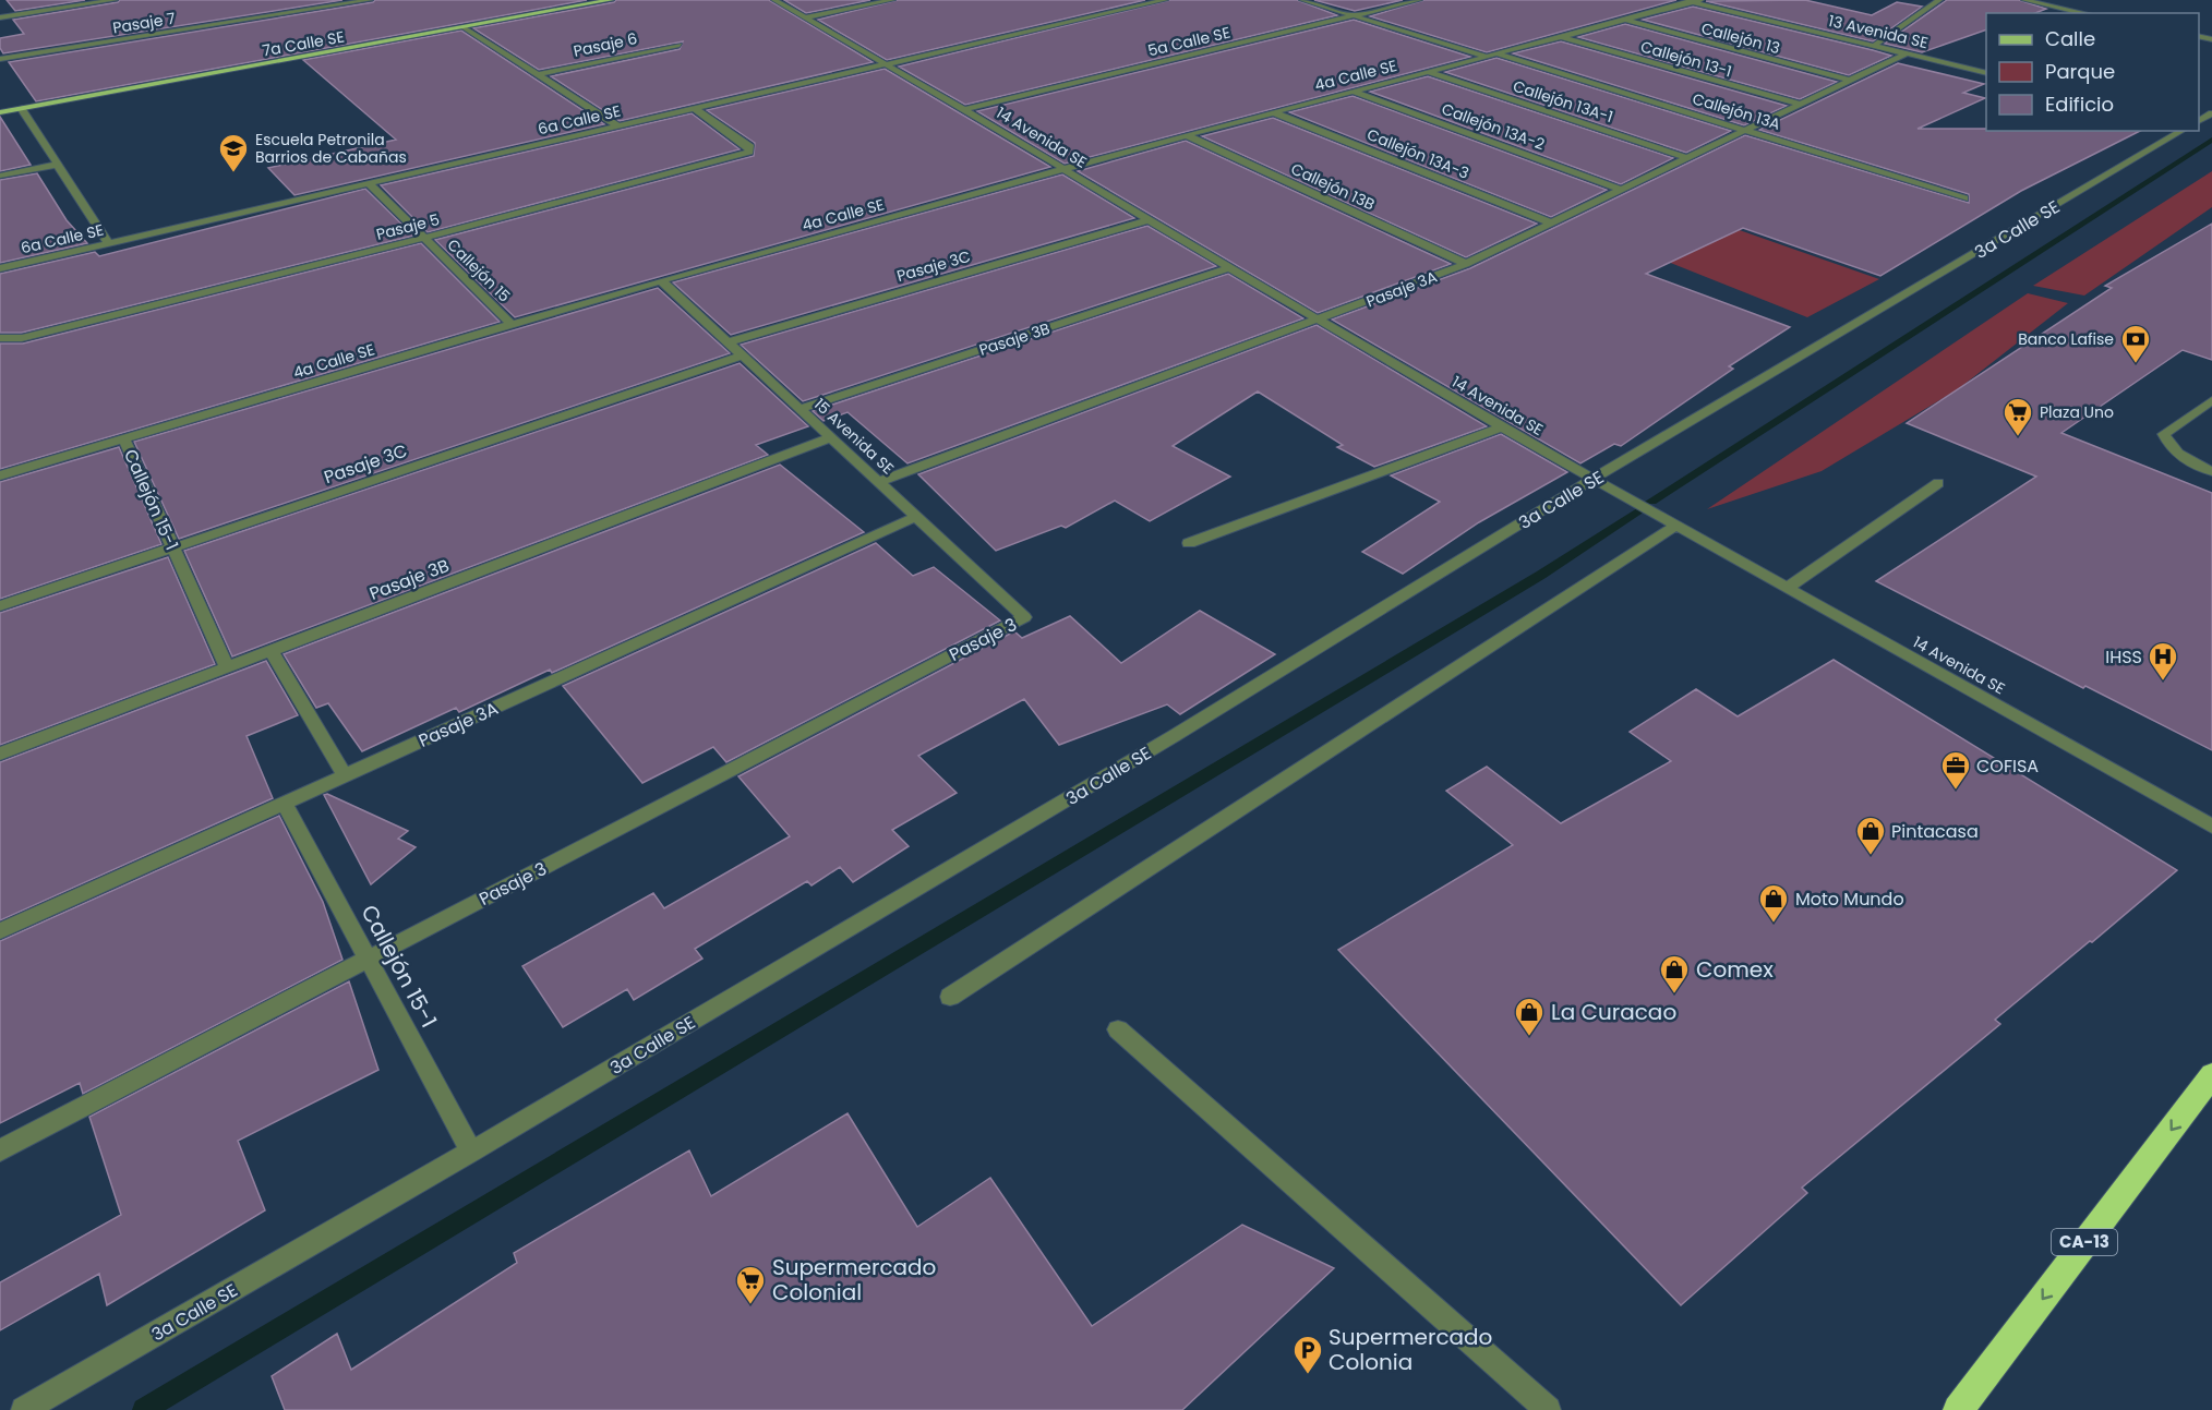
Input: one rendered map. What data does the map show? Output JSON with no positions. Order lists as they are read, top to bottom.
{
  "streets": {
    "highway": ["CA-13"],
    "main road": ["7a Calle SE"],
    "street": [
      "Pasaje 7",
      "13 Avenida SE",
      "Callejón 13",
      "5a Calle SE",
      "Pasaje 6",
      "Callejón 13-1",
      "4a Calle SE",
      "Callejón 13A-1",
      "Callejón 13A",
      "6a Calle SE",
      "Callejón 13A-2",
      "14 Avenida SE",
      "Callejón 13A-3",
      "Callejón 13B",
      "Pasaje 5",
      "3a Calle SE",
      "Pasaje 3C",
      "Callejón 15",
      "Pasaje 3A",
      "Pasaje 3B",
      "15 Avenida SE",
      "Callejón 15-1",
      "Pasaje 3"
    ]
  },
  "crossings": [
    ["13 Avenida SE", "4a Calle SE"],
    ["13 Avenida SE", "Pasaje 3A"],
    ["Callejón 13", "4a Calle SE"],
    ["Callejón 13", "Pasaje 3A"],
    ["5a Calle SE", "14 Avenida SE"],
    ["Callejón 13-1", "4a Calle SE"],
    ["Callejón 13-1", "Pasaje 3A"],
    ["4a Calle SE", "Callejón 13A-1"],
    ["4a Calle SE", "Callejón 13A"],
    ["4a Calle SE", "Callejón 13A-2"],
    ["4a Calle SE", "14 Avenida SE"],
    ["4a Calle SE", "Callejón 13A-3"],
    ["4a Calle SE", "Callejón 13B"],
    ["4a Calle SE", "Callejón 15"],
    ["4a Calle SE", "15 Avenida SE"],
    ["4a Calle SE", "Callejón 15-1"],
    ["Callejón 13A-1", "Pasaje 3A"],
    ["Callejón 13A", "Pasaje 3A"],
    ["6a Calle SE", "14 Avenida SE"],
    ["6a Calle SE", "Pasaje 5"],
    ["6a Calle SE", "Callejón 15"],
    ["Callejón 13A-2", "Pasaje 3A"],
    ["14 Avenida SE", "3a Calle SE"],
    ["14 Avenida SE", "Pasaje 3C"],
    ["14 Avenida SE", "Pasaje 3A"],
    ["14 Avenida SE", "Pasaje 3B"],
    ["Callejón 13A-3", "Pasaje 3A"],
    ["Callejón 13B", "Pasaje 3A"],
    ["Pasaje 5", "Callejón 15"],
    ["3a Calle SE", "Callejón 15-1"],
    ["Pasaje 3C", "15 Avenida SE"],
    ["Pasaje 3C", "Callejón 15-1"],
    ["Pasaje 3A", "15 Avenida SE"],
    ["Pasaje 3A", "Callejón 15-1"],
    ["Pasaje 3B", "15 Avenida SE"],
    ["Pasaje 3B", "Callejón 15-1"],
    ["15 Avenida SE", "Pasaje 3"],
    ["Callejón 15-1", "Pasaje 3"]
  ],
  "places": {
    "school or university": ["Escuela Petronila Barrios de Cabañas"],
    "bank": ["Banco Lafise"],
    "supermarket": ["Plaza Uno", "Supermercado Colonial"],
    "hospital": ["IHSS"],
    "office": ["COFISA"],
    "shop": [
      "Pintacasa",
      "Moto Mundo",
      "Comex",
      "La Curacao"
    ],
    "parking": ["Supermercado Colonia"]
  },
  "legend": ["Calle", "Parque", "Edificio"]
}
